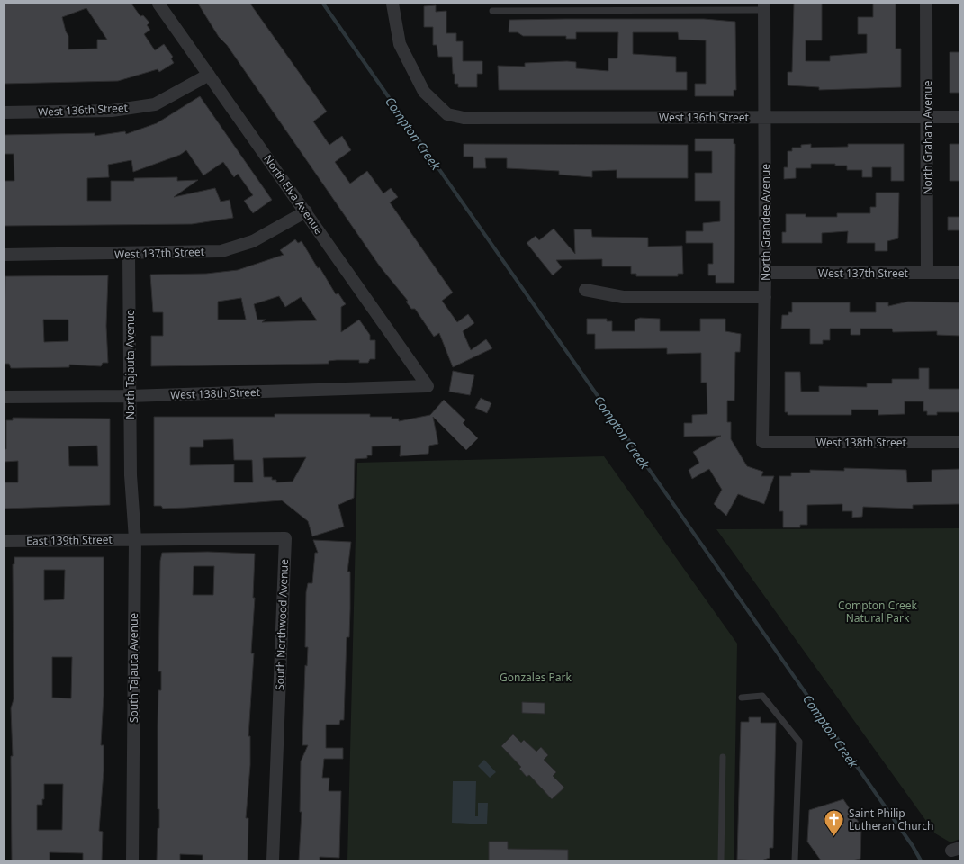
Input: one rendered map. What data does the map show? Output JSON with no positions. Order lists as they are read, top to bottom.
{
  "streets": {
    "street": [
      "West 136th Street",
      "North Graham Avenue",
      "North Elva Avenue",
      "North Grandee Avenue",
      "West 137th Street",
      "North Tajauta Avenue",
      "West 138th Street",
      "East 139th Street",
      "South Northwood Avenue",
      "South Tajauta Avenue"
    ]
  },
  "crossings": [
    ["West 136th Street", "North Graham Avenue"],
    ["West 136th Street", "North Elva Avenue"],
    ["West 136th Street", "North Grandee Avenue"],
    ["North Graham Avenue", "West 137th Street"],
    ["North Elva Avenue", "West 137th Street"],
    ["North Elva Avenue", "West 138th Street"],
    ["North Grandee Avenue", "West 137th Street"],
    ["North Grandee Avenue", "West 138th Street"],
    ["West 137th Street", "North Tajauta Avenue"],
    ["North Tajauta Avenue", "West 138th Street"],
    ["North Tajauta Avenue", "South Tajauta Avenue"],
    ["East 139th Street", "South Northwood Avenue"],
    ["East 139th Street", "South Tajauta Avenue"],
    ["South Northwood Avenue", "South Tajauta Avenue"]
  ],
  "water": ["Compton Creek"],
  "parks": ["Compton Creek Natural Park", "Gonzales Park"],
  "places": {
    "church": ["Saint Philip Lutheran Church"]
  }
}
